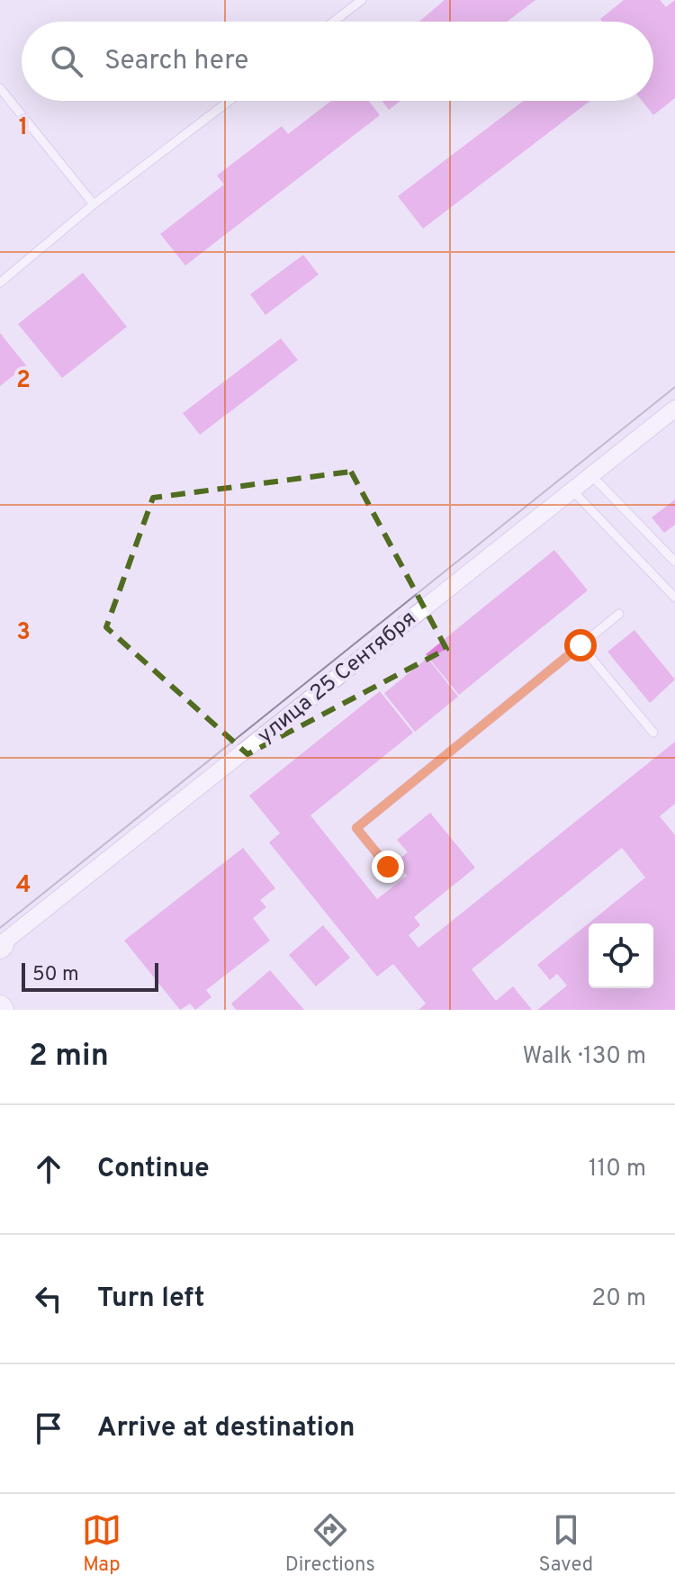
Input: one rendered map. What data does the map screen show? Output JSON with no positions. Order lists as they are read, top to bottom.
{
  "streets": {
    "street": ["улица 25 Сентября"]
  },
  "scale_bar": "50 m",
  "page": {
    "search": "Search here",
    "scale": "50 m",
    "heading": ["2 min", "Walk · 130 m"],
    "list": [
      ["Continue", "110 m"],
      ["Turn left", "20 m"],
      "Arrive at destination"
    ],
    "nav": ["Map", "Directions", "Saved"]
  },
  "grid": {
    "rows": [
      "1",
      "2",
      "3",
      "4"
    ]
  }
}
